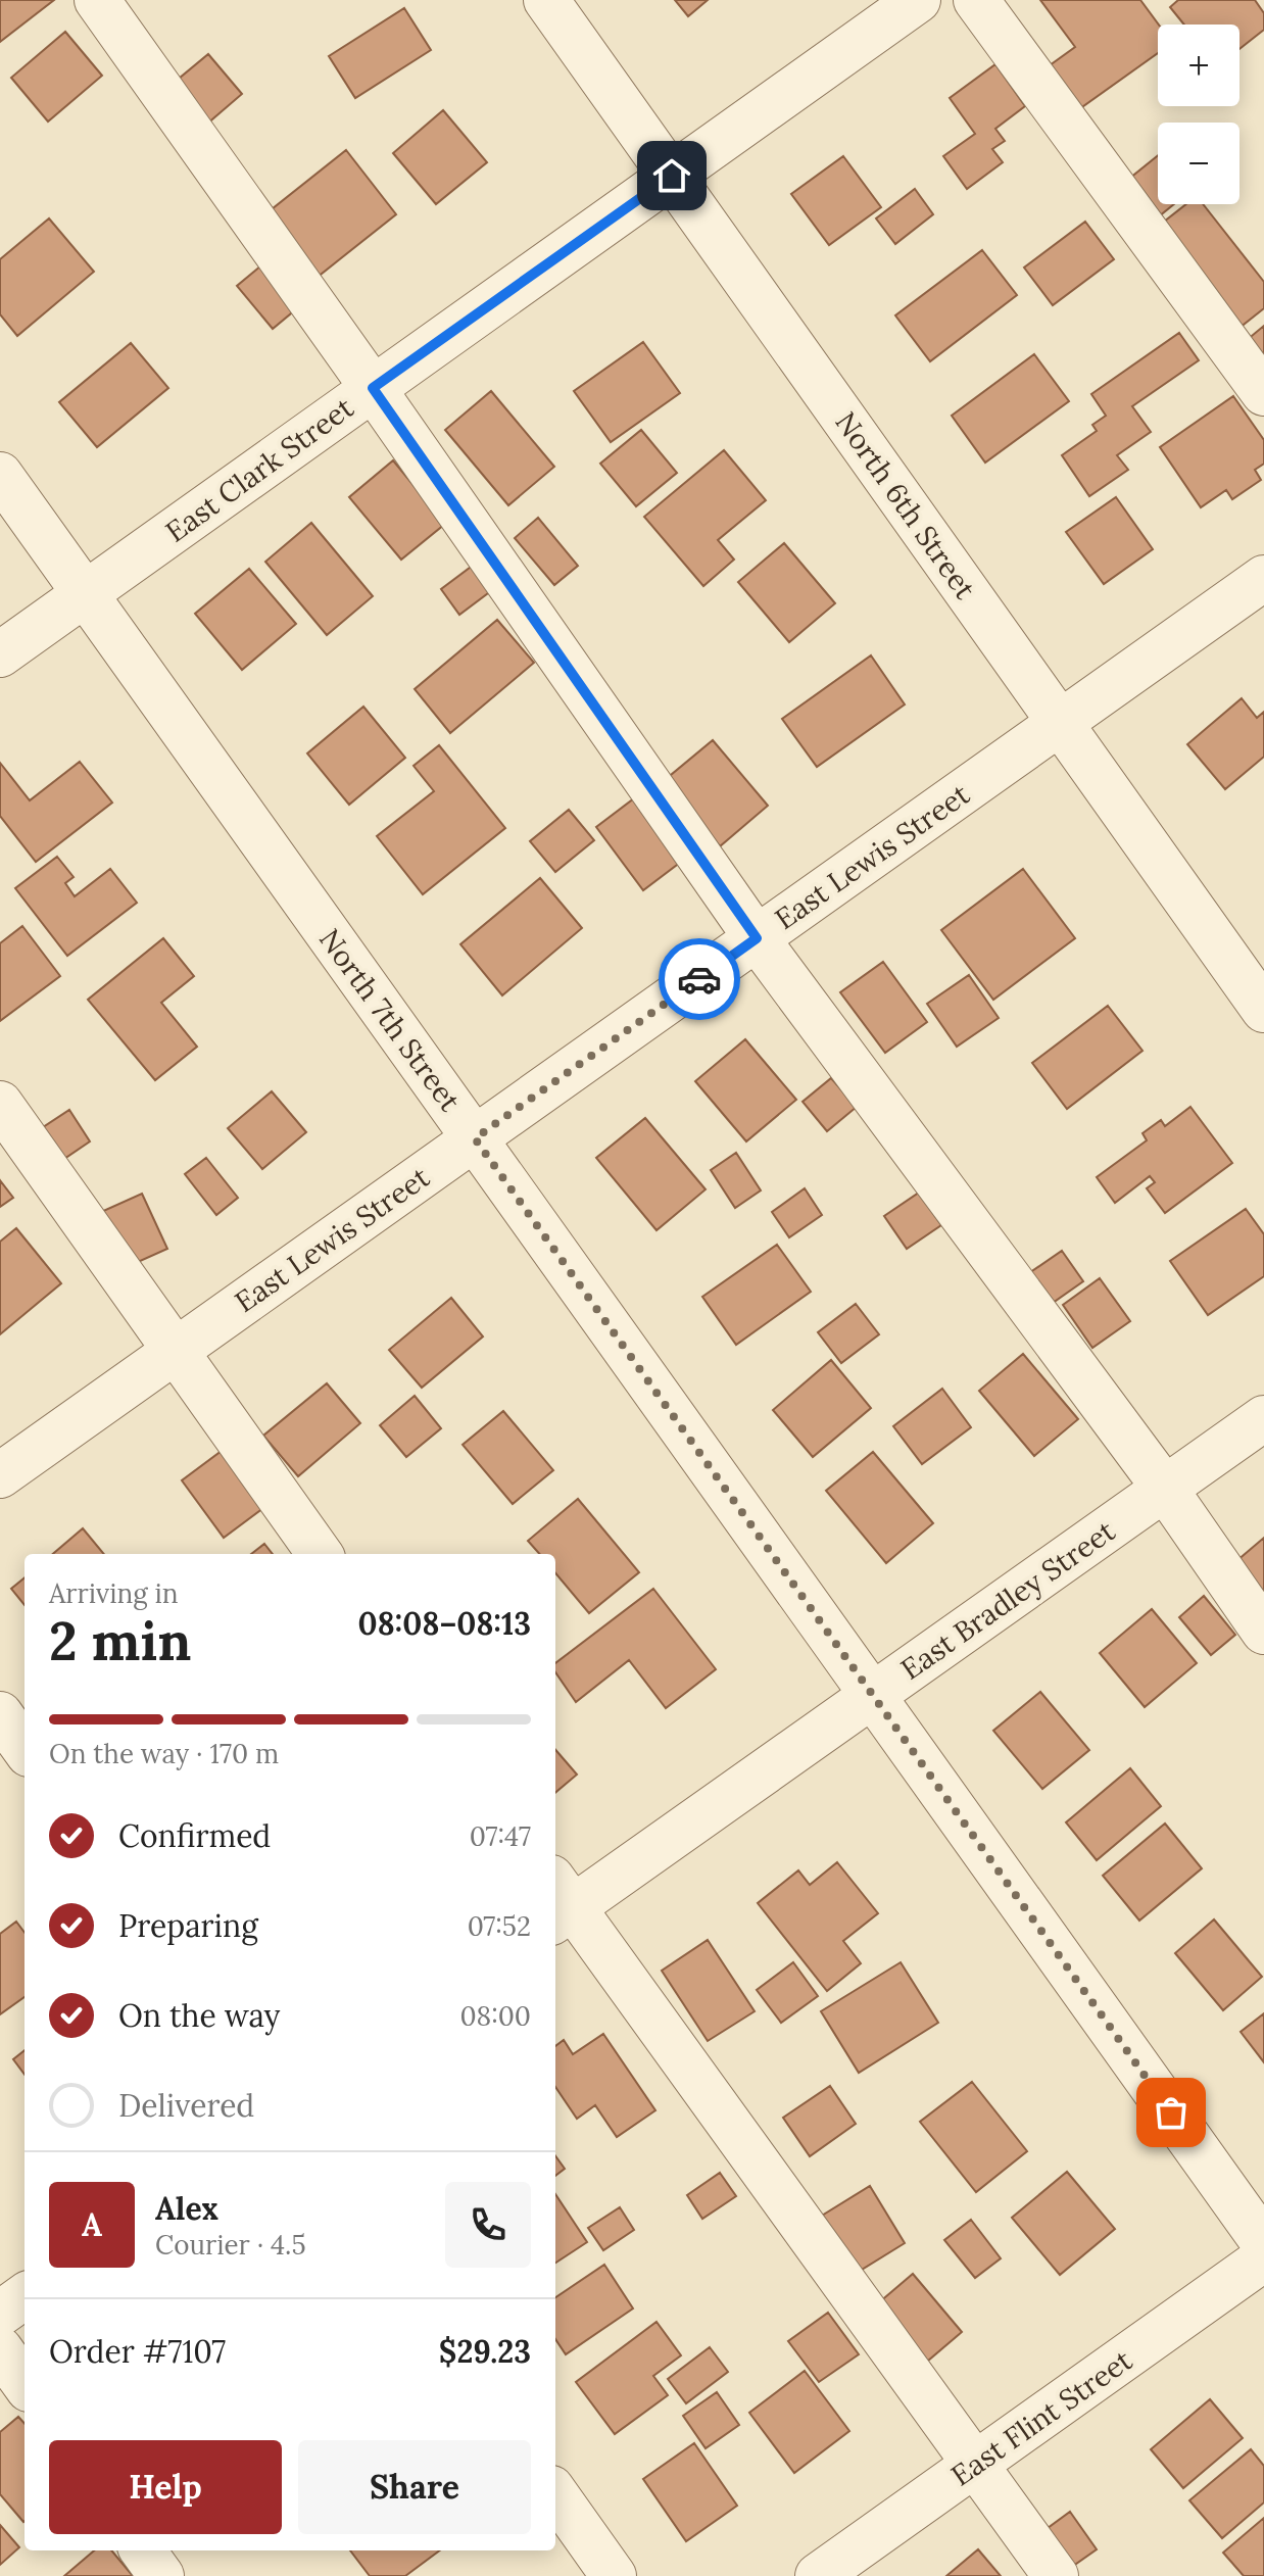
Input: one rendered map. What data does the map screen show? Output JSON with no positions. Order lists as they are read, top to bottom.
{
  "streets": {
    "street": [
      "East Clark Street",
      "North 6th Street",
      "East Lewis Street",
      "North 7th Street",
      "East Bradley Street",
      "East Flint Street"
    ]
  },
  "crossings": [
    ["East Clark Street", "North 6th Street"],
    ["East Clark Street", "North 7th Street"],
    ["North 6th Street", "East Lewis Street"],
    ["East Lewis Street", "North 7th Street"],
    ["North 7th Street", "East Bradley Street"]
  ],
  "page": {
    "map_buttons": ["+", "−"],
    "heading": ["2 min", "Arriving in", "08:08–08:13"],
    "panel": [
      "Alex",
      "Courier · 4.5",
      "Order #7107",
      "$29.23"
    ],
    "bar": "On the way · 170 m",
    "list": [
      ["Confirmed", "07:47"],
      ["Preparing", "07:52"],
      ["On the way", "08:00"],
      "Delivered"
    ],
    "round": "A",
    "buttons": ["Help", "Share"]
  }
}
